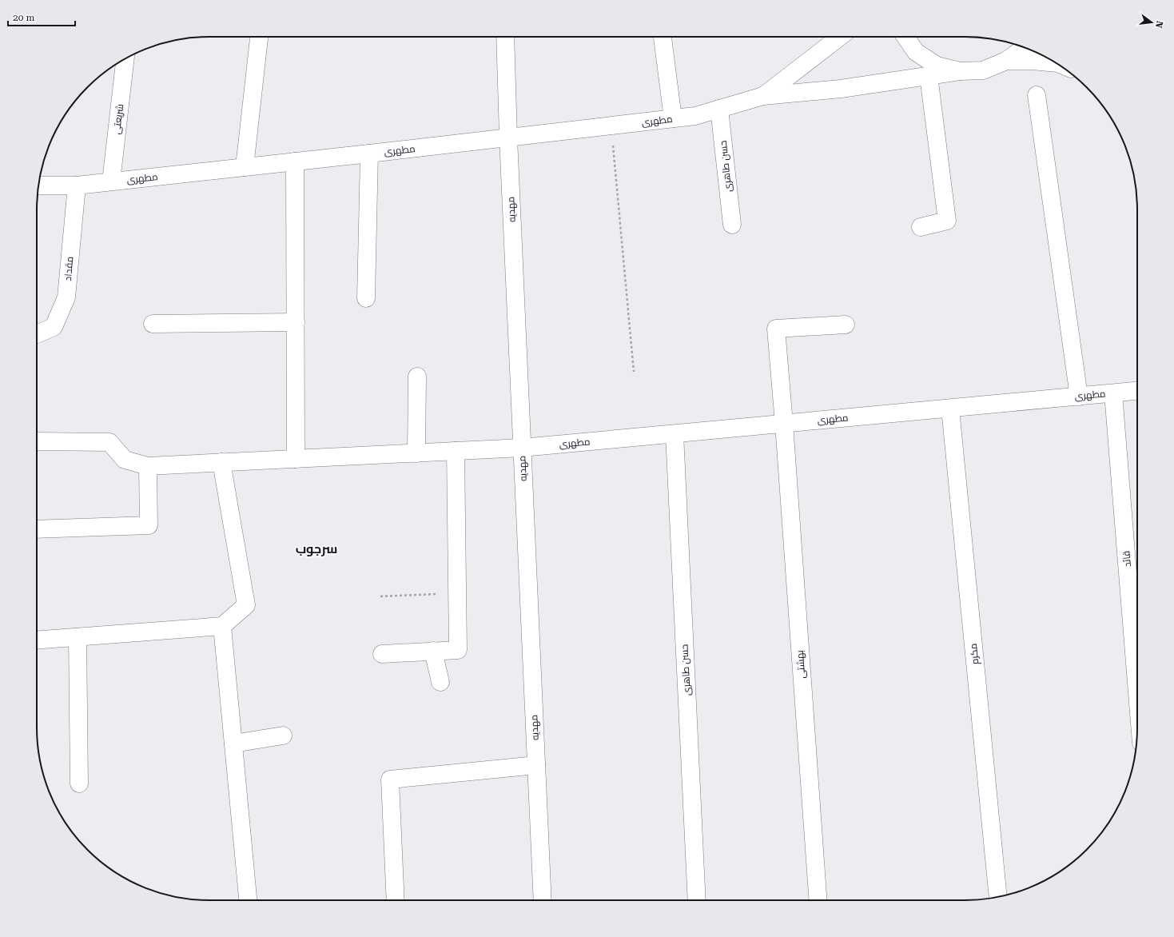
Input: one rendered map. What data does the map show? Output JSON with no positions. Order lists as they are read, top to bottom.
{
  "streets": {
    "street": [
      "شریعتی",
      "مطهری",
      "حسن طاهری",
      "مهدیه",
      "مقداد",
      "قائد",
      "مکرم",
      "بهشتی"
    ]
  },
  "crossings": [
    ["شریعتی", "مطهری"],
    ["مطهری", "حسن طاهری"],
    ["مطهری", "مهدیه"],
    ["مطهری", "مقداد"],
    ["مطهری", "قائد"],
    ["مطهری", "مکرم"],
    ["مطهری", "بهشتی"]
  ],
  "districts": ["سرجوب"],
  "scale_bar": "20 m",
  "north": "right"
}
